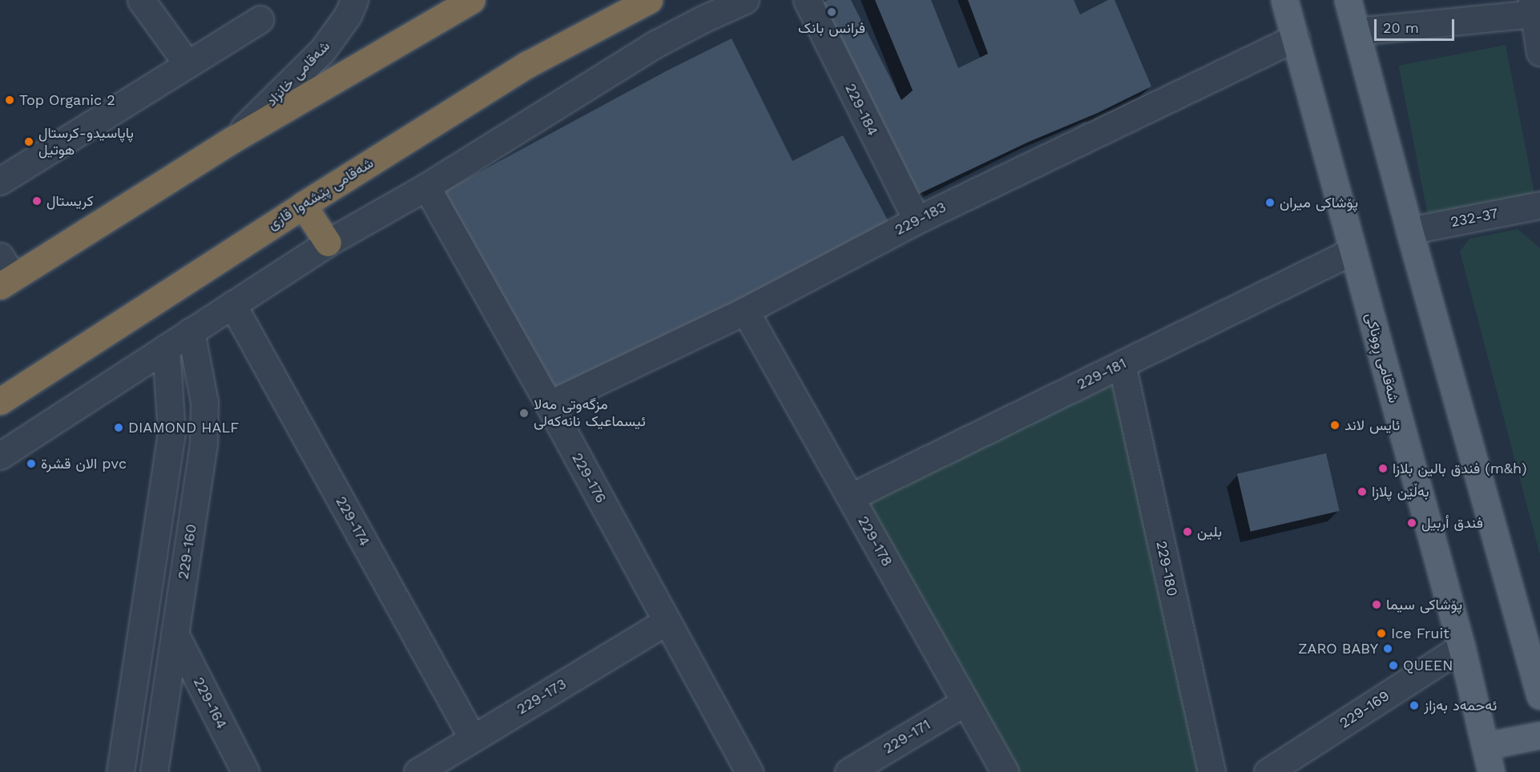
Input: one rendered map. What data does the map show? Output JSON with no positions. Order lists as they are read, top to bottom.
{
  "streets": {
    "highway": ["شەقامی پێشەوا قازی"],
    "main road": ["شەقامی ڕووناکی"],
    "street": [
      "شەقامی خانزاد",
      "229-184",
      "232-37",
      "229-183",
      "229-181",
      "229-176",
      "229-174",
      "229-178",
      "229-160",
      "229-180",
      "229-173",
      "229-164",
      "229-169",
      "229-171"
    ]
  },
  "crossings": [
    ["229-184", "229-183"],
    ["229-183", "شەقامی ڕووناکی"],
    ["229-183", "229-176"],
    ["229-183", "229-178"],
    ["شەقامی ڕووناکی", "229-181"],
    ["شەقامی ڕووناکی", "229-169"],
    ["229-181", "229-178"],
    ["229-181", "229-180"],
    ["229-176", "229-173"],
    ["229-174", "229-173"],
    ["229-178", "229-171"],
    ["229-160", "229-164"]
  ],
  "places": [
    "فرانس بانک",
    "Top Organic 2",
    "پاپاسيدو-كرستال هوتيل",
    "كريستال",
    "پۆشاکی ميران",
    "مزگەوتی مەلا ئیسماعیک نانەکەلی",
    "ئایس لاند",
    "DIAMOND HALF",
    "الان قشرة pvc",
    "فندق بالين بلازا (m&h)",
    "بەڵێن پلازا",
    "فندق أربيل",
    "بلين",
    "پۆشاکی سیما",
    "Ice Fruit",
    "ZARO BABY",
    "QUEEN",
    "ئەحمەد بەزاز"
  ],
  "scale_bar": "20 m"
}
